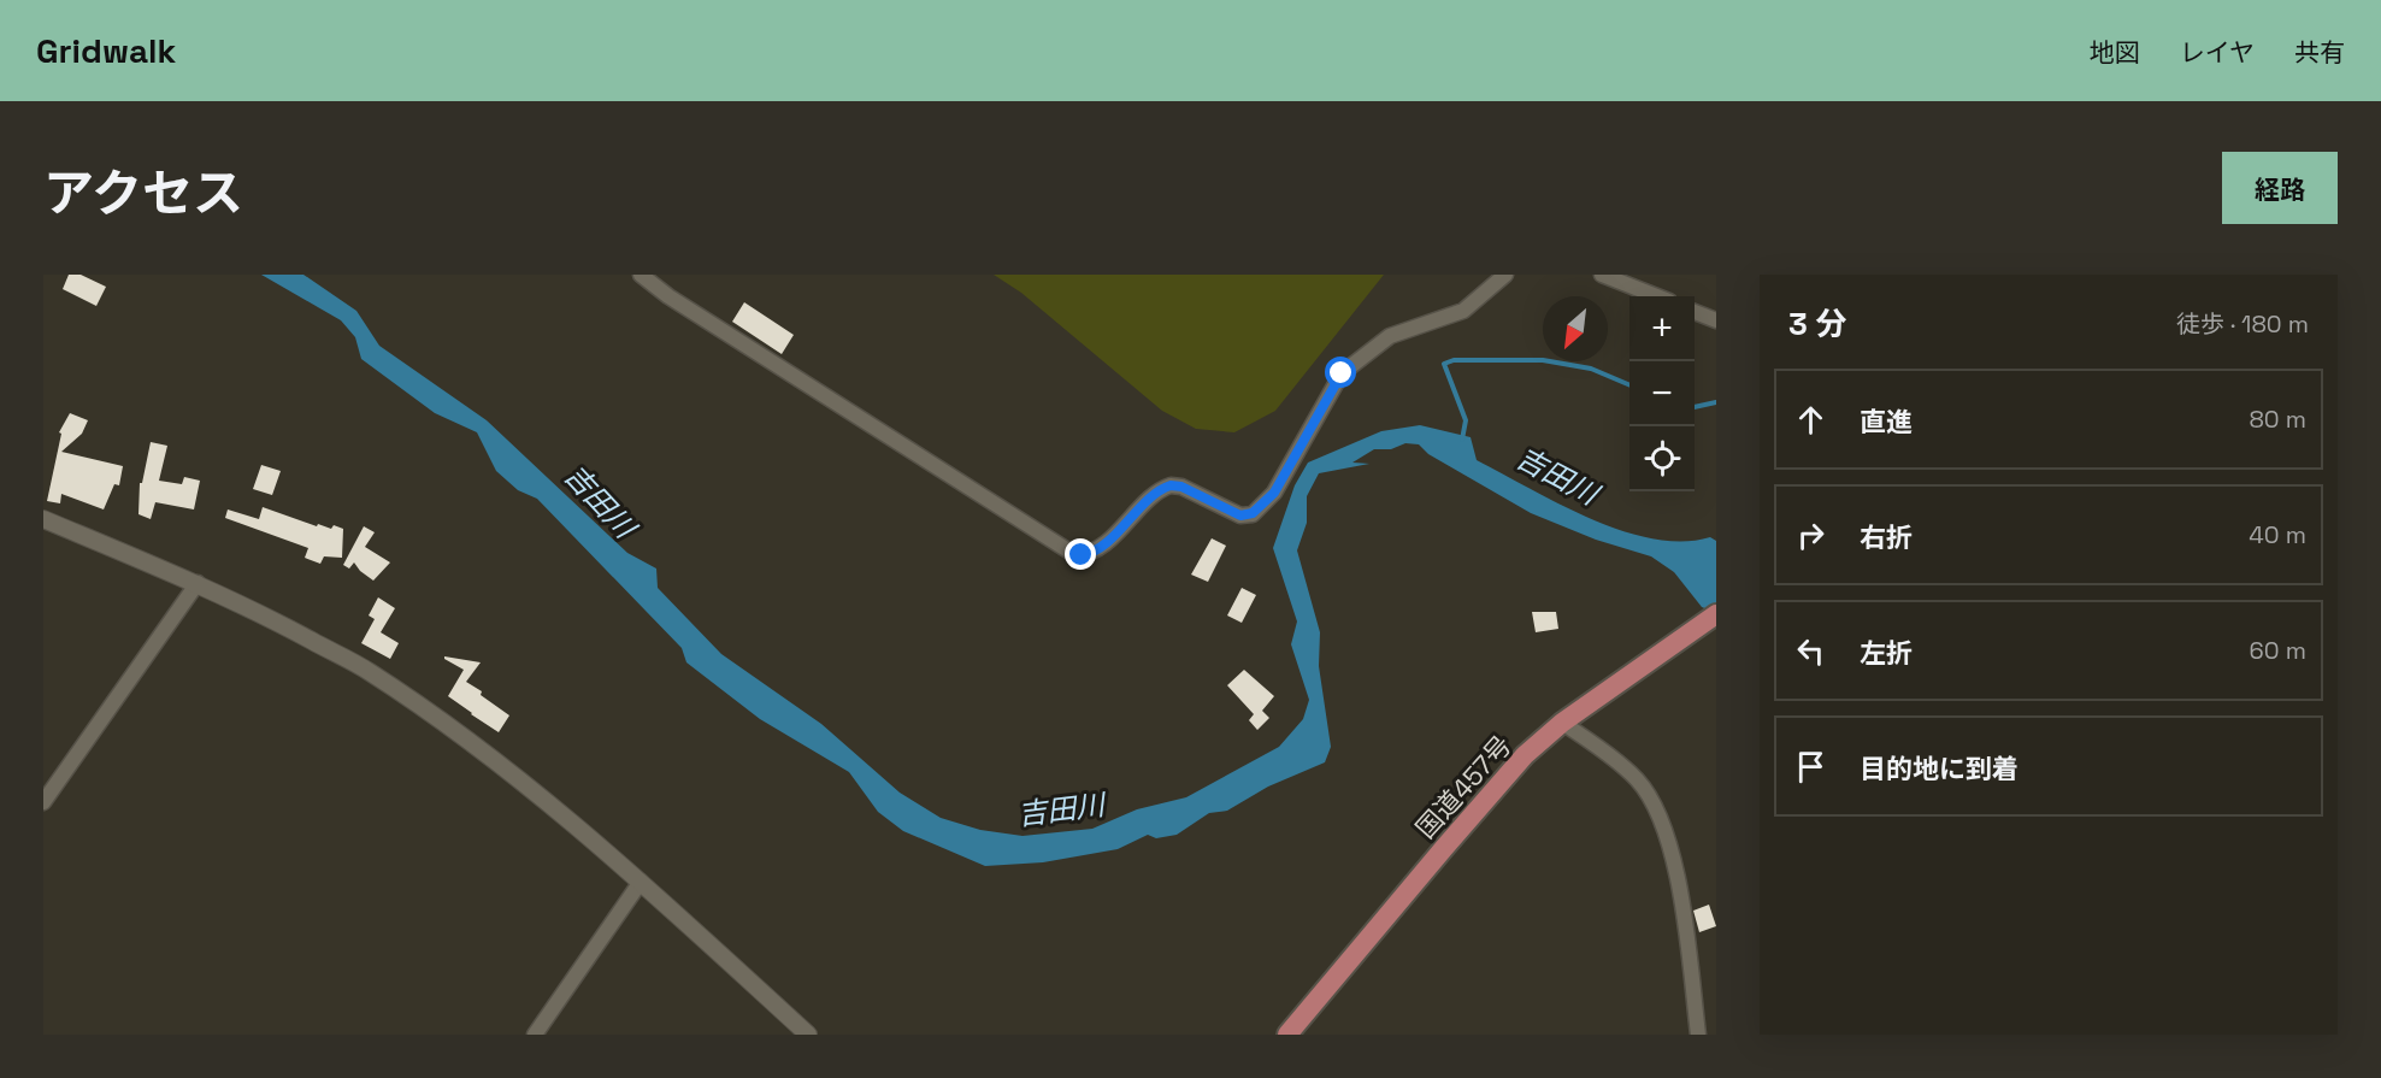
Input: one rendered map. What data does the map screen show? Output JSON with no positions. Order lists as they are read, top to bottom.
{
  "streets": {
    "highway": ["国道457号"]
  },
  "water": ["吉田川"],
  "north": "bottom left",
  "page": {
    "header": "Gridwalk",
    "nav": ["地図", "レイヤ", "共有"],
    "title": "アクセス",
    "buttons": "経路",
    "heading": ["3 分", "徒歩 · 180 m"],
    "map_buttons": ["+", "−"],
    "list": [
      ["直進", "80 m"],
      ["右折", "40 m"],
      ["左折", "60 m"],
      "目的地に到着"
    ]
  }
}
